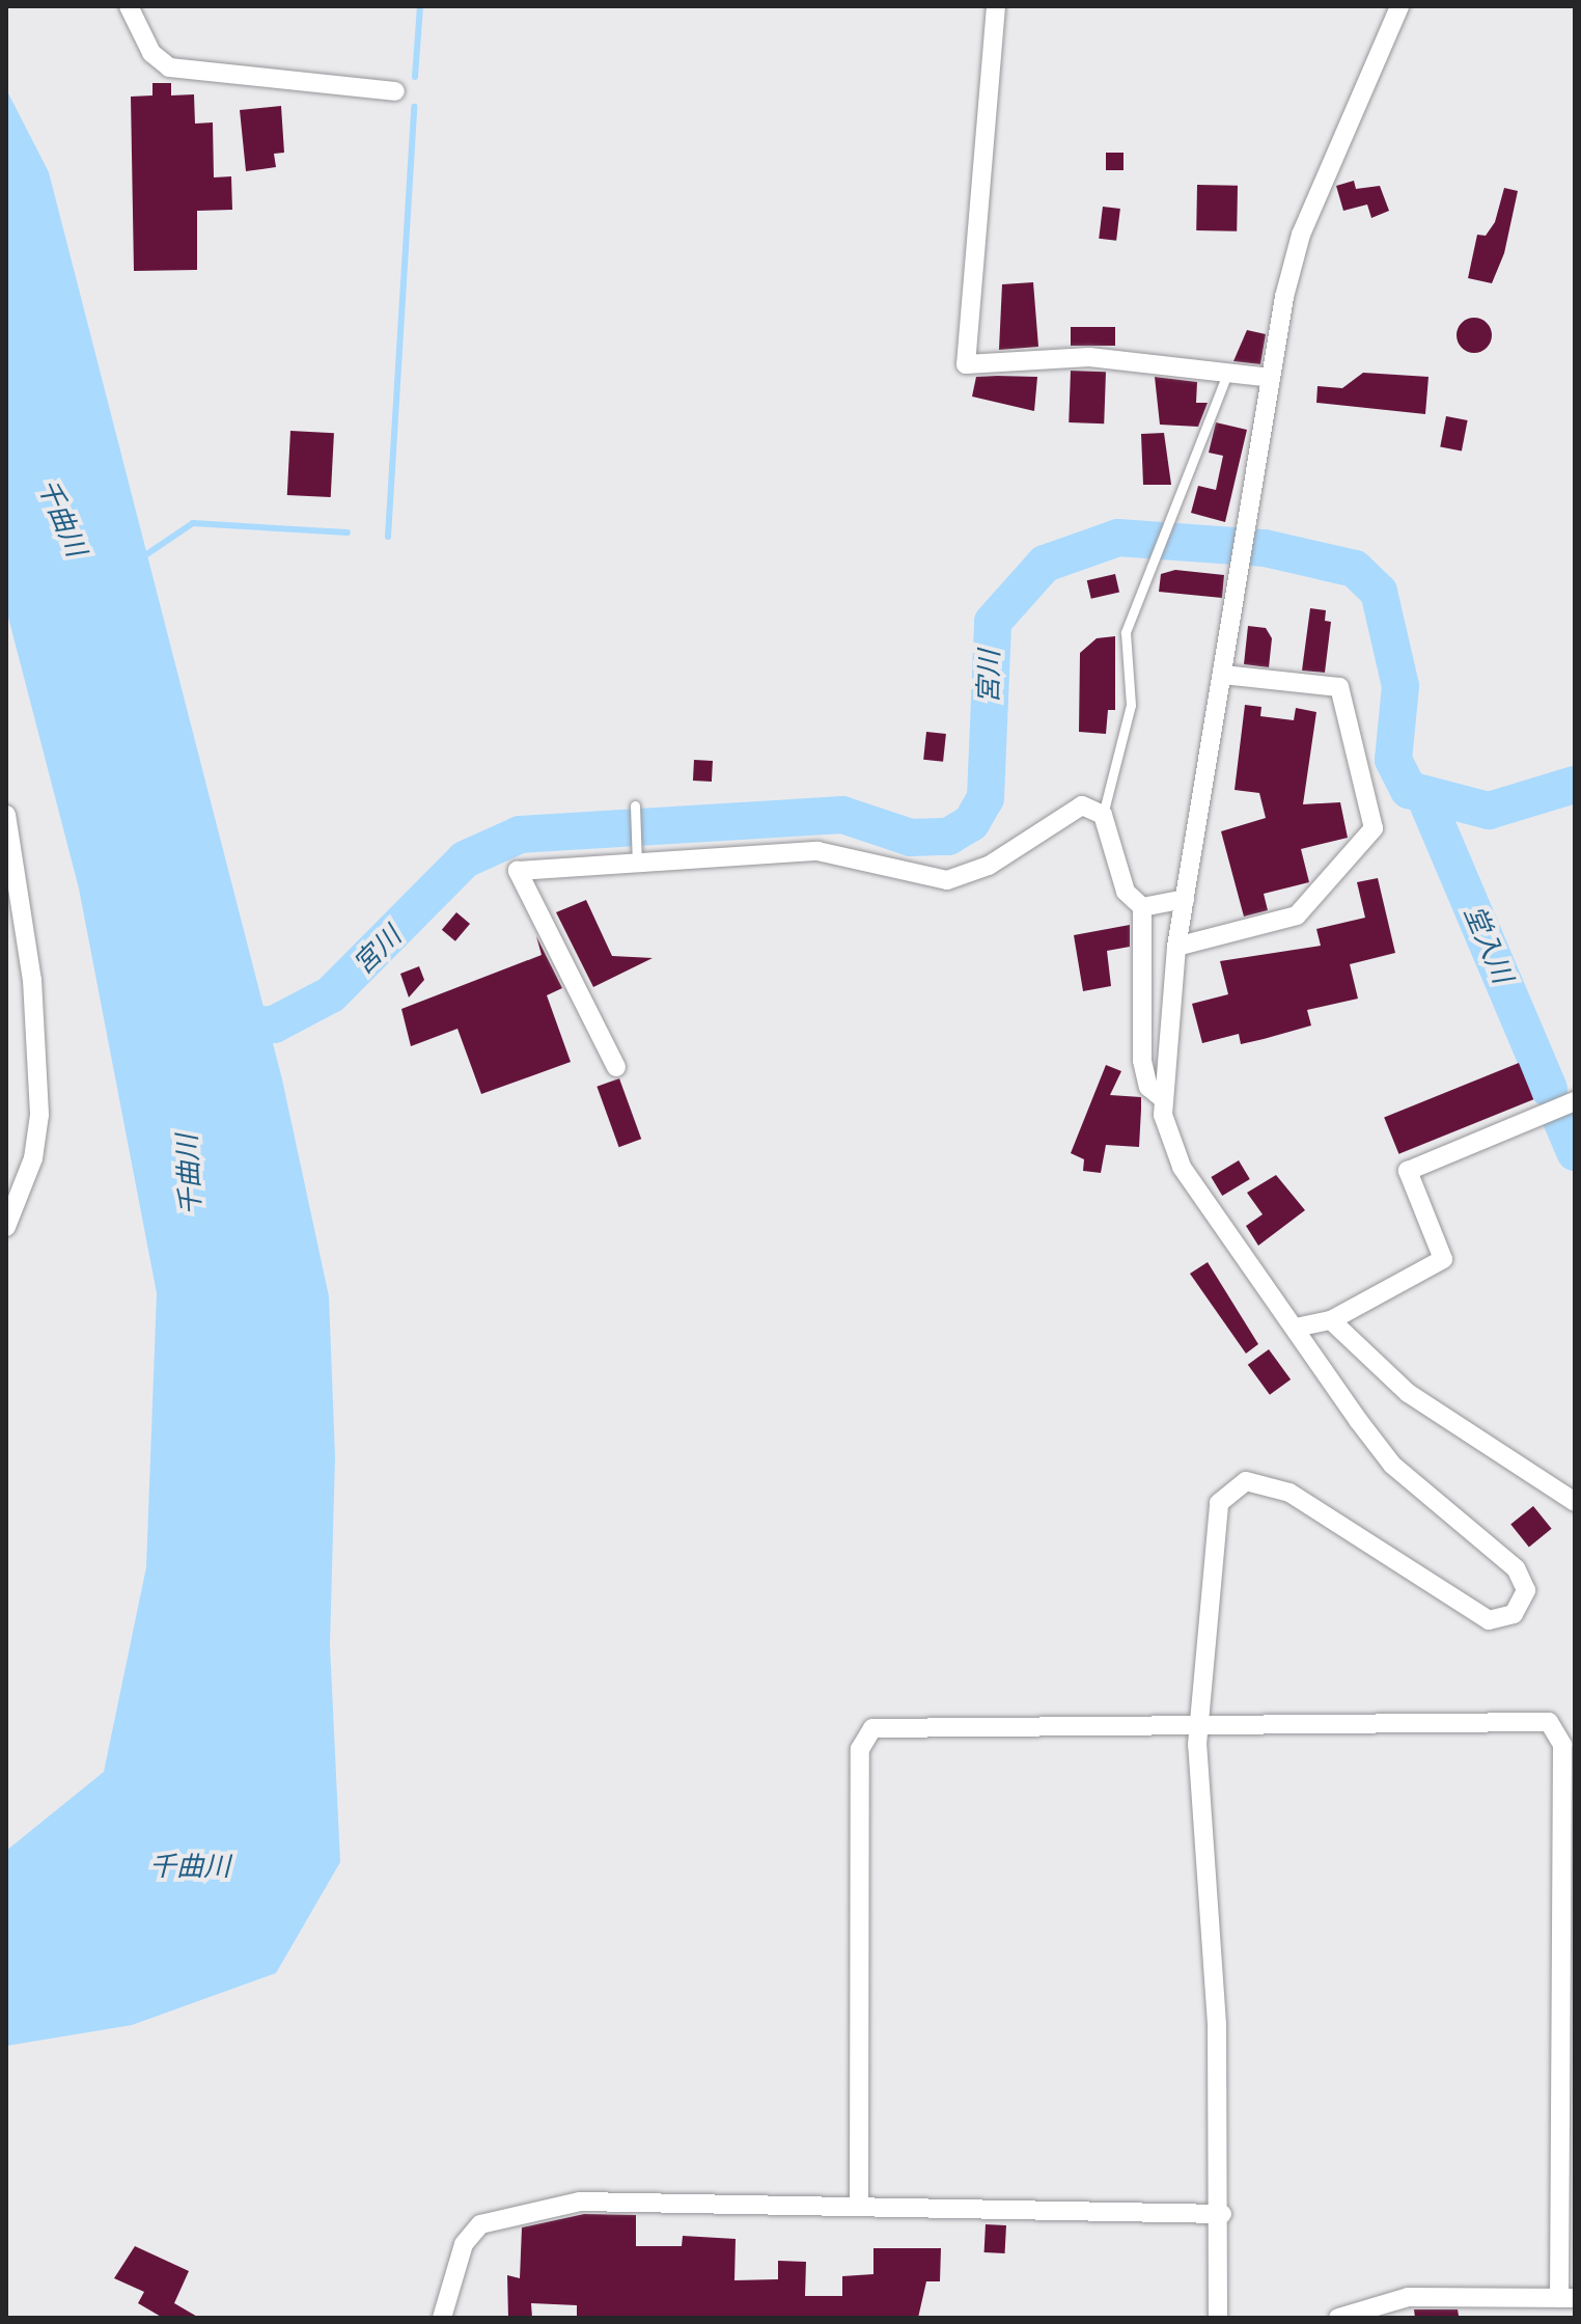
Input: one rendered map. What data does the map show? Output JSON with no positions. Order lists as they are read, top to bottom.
{
  "water": ["千曲川", "宮川", "堂入川"]
}
